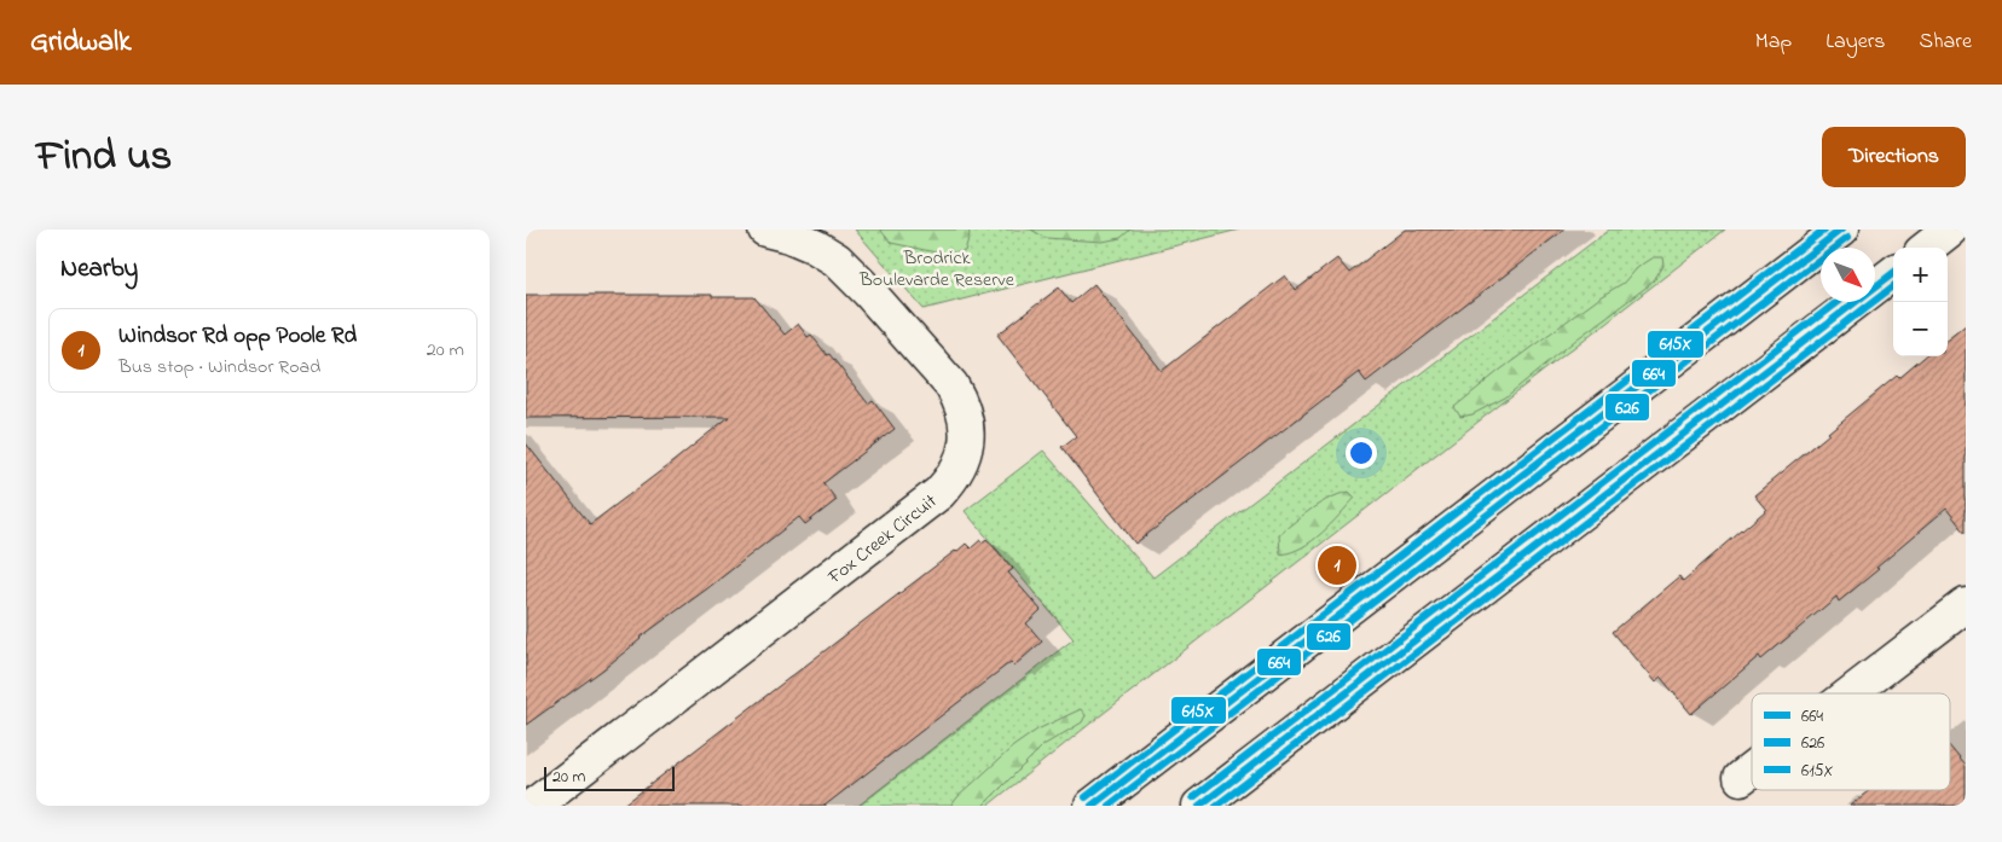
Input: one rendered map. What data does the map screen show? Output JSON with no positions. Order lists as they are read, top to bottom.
{
  "streets": {
    "main road": ["Fox Creek Circuit"]
  },
  "parks": ["Brodrick Boulevarde Reserve"],
  "lines": ["transit line 664", "transit line 615X", "transit line 626"],
  "legend": ["664", "626", "615X"],
  "scale_bar": "20 m",
  "north": "bottom right",
  "page": {
    "header": "Gridwalk",
    "nav": ["Map", "Layers", "Share"],
    "title": "Find us",
    "buttons": "Directions",
    "heading": "Nearby",
    "map_buttons": ["+", "−"],
    "list": [
      {
        "mark": "1",
        "name": "Windsor Rd opp Poole Rd",
        "note": "Bus stop · Windsor Road",
        "value": "20 m"
      }
    ],
    "pins": "1",
    "scale": "20 m"
  }
}
